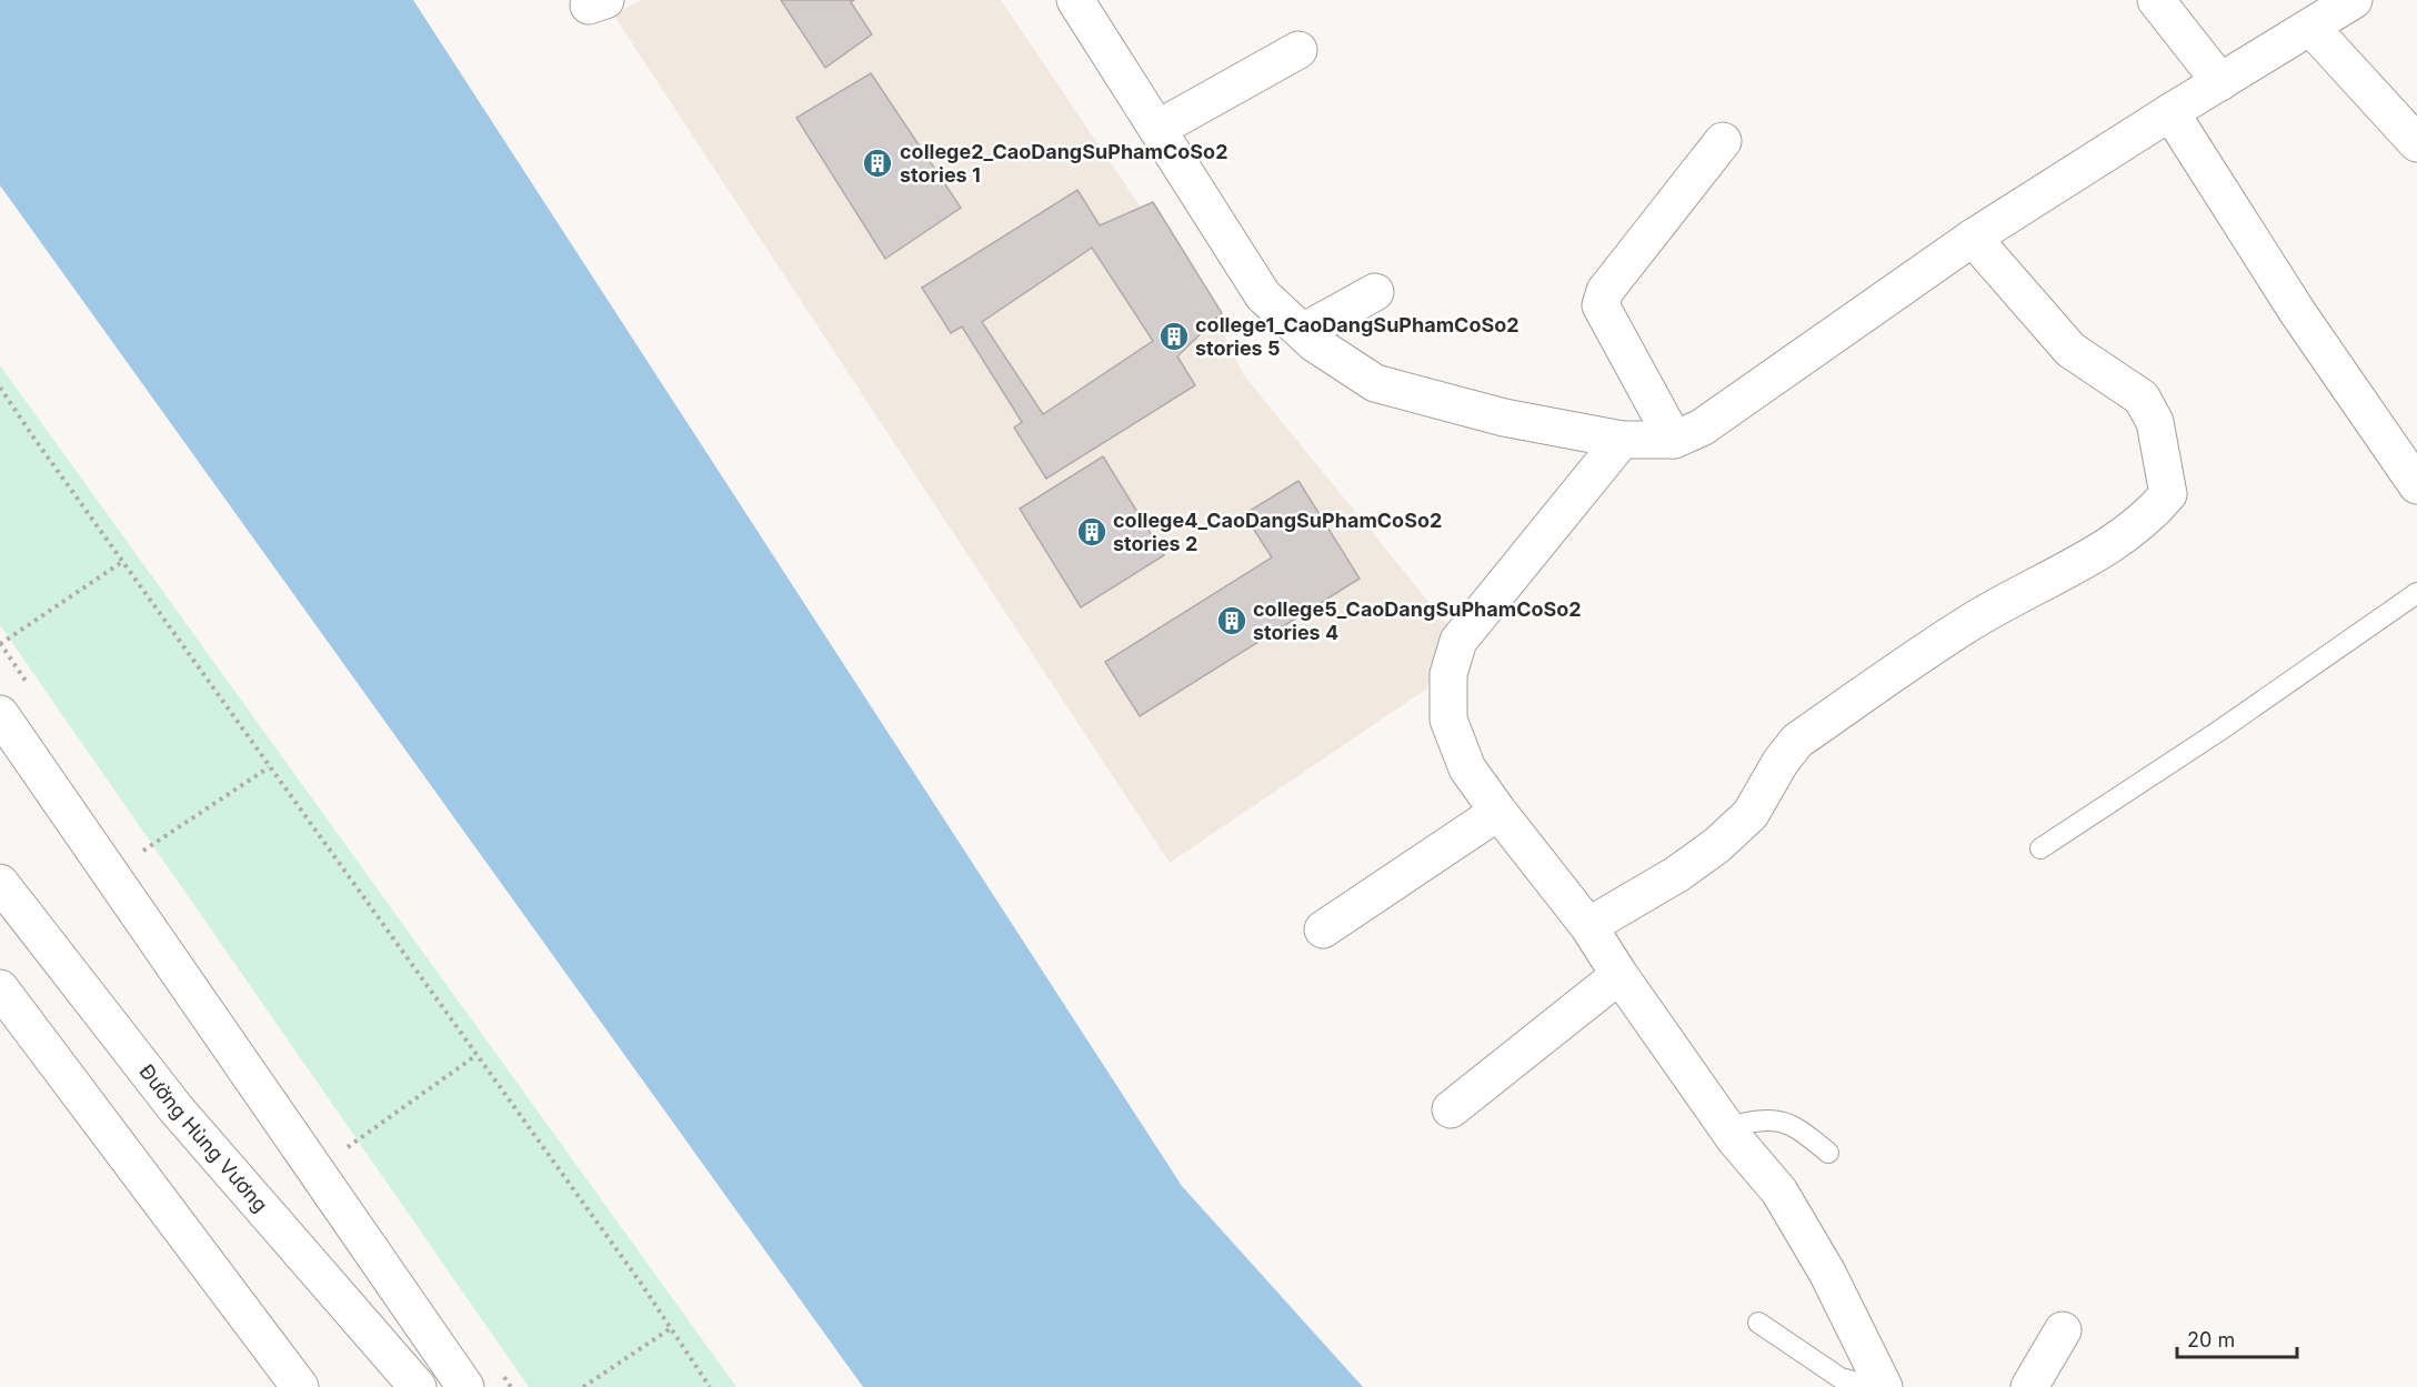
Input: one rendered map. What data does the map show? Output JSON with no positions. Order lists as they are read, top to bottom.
{
  "streets": {
    "street": ["Đường Hùng Vương"]
  },
  "places": {
    "building": [
      "college2_CaoDangSuPhamCoSo2 stories 1",
      "college1_CaoDangSuPhamCoSo2 stories 5",
      "college4_CaoDangSuPhamCoSo2 stories 2",
      "college5_CaoDangSuPhamCoSo2 stories 4"
    ]
  },
  "scale_bar": "20 m"
}
